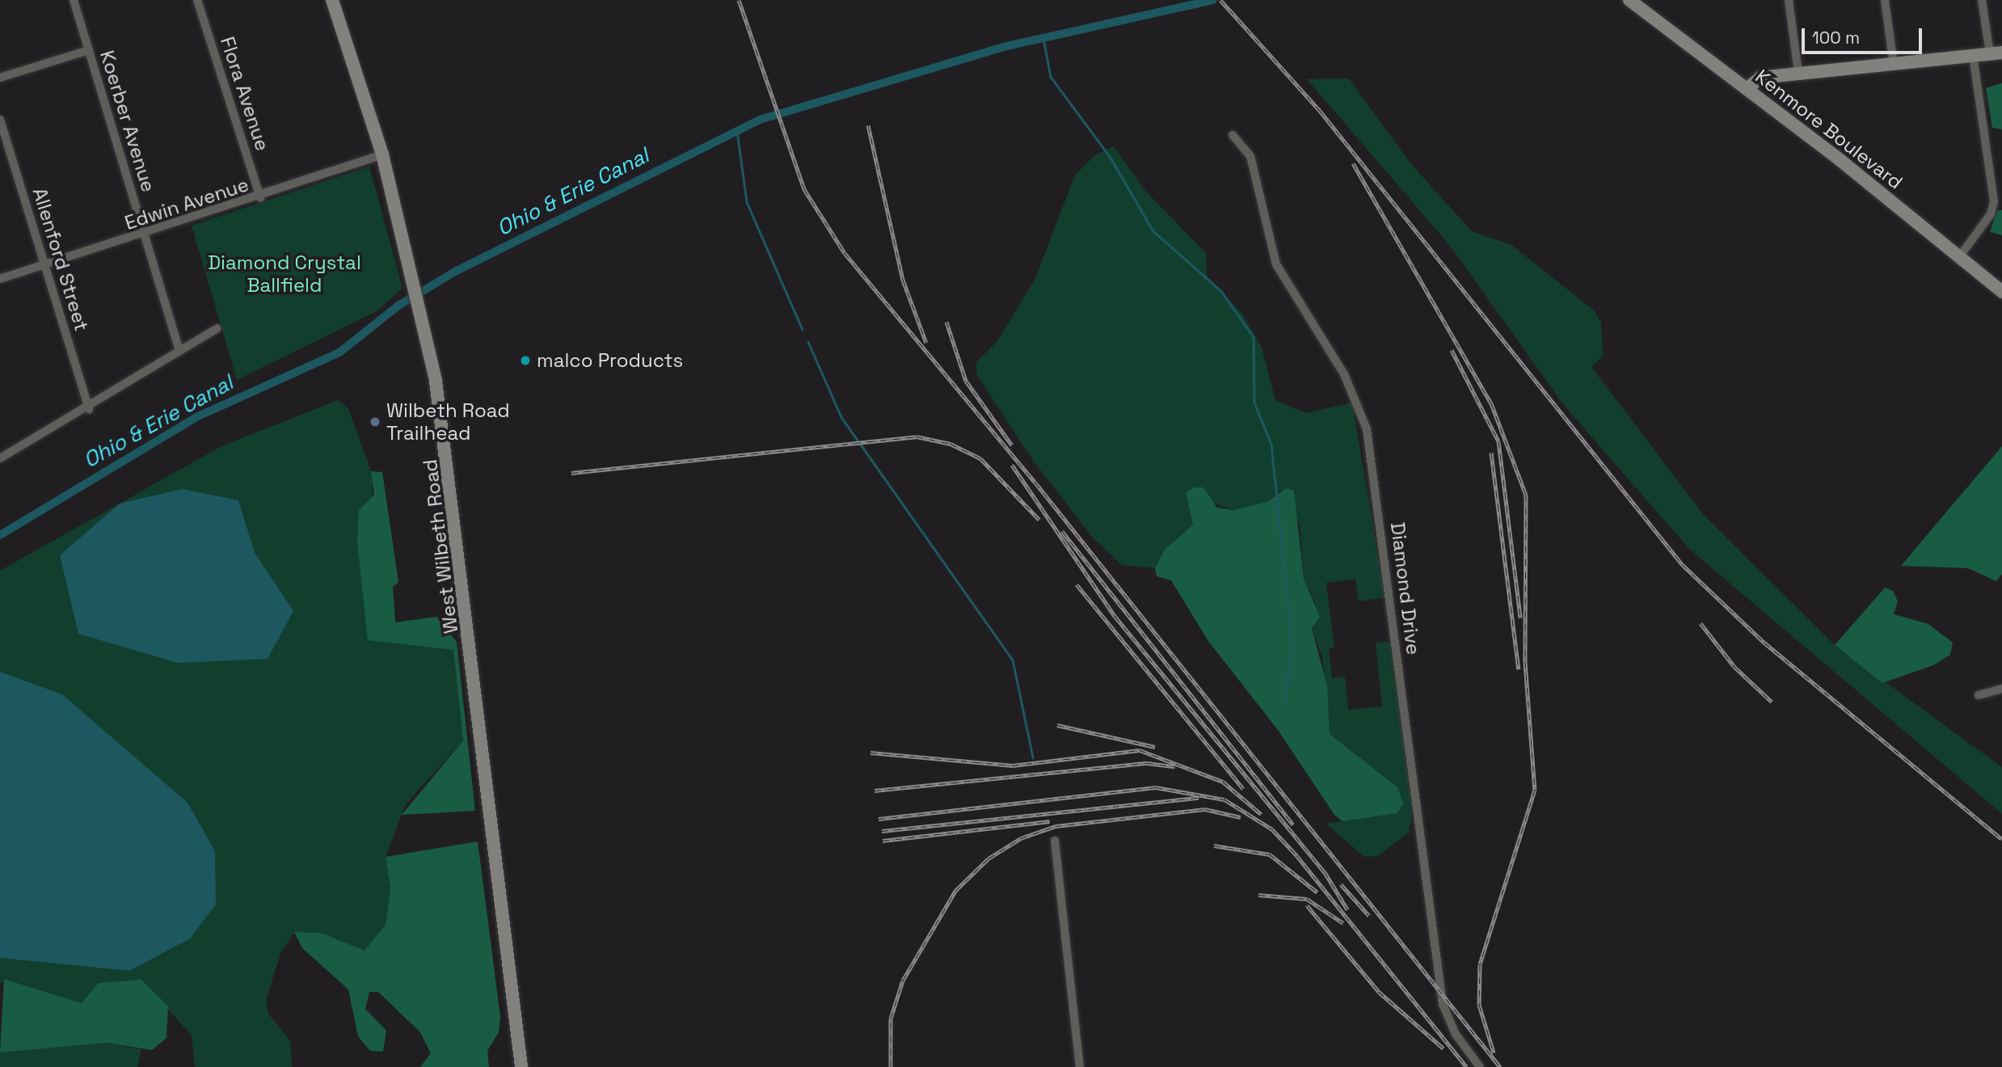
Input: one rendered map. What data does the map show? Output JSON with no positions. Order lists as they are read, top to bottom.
{
  "streets": {
    "main road": ["Kenmore Boulevard", "West Wilbeth Road"],
    "street": [
      "Flora Avenue",
      "Koerber Avenue",
      "Edwin Avenue",
      "Allenford Street",
      "Diamond Drive"
    ]
  },
  "crossings": [
    ["Flora Avenue", "Edwin Avenue"],
    ["Koerber Avenue", "Edwin Avenue"],
    ["Edwin Avenue", "Allenford Street"],
    ["Edwin Avenue", "West Wilbeth Road"]
  ],
  "water": ["Ohio & Erie Canal"],
  "parks": ["Diamond Crystal Ballfield"],
  "places": ["malco Products", "Wilbeth Road Trailhead"],
  "scale_bar": "100 m"
}
